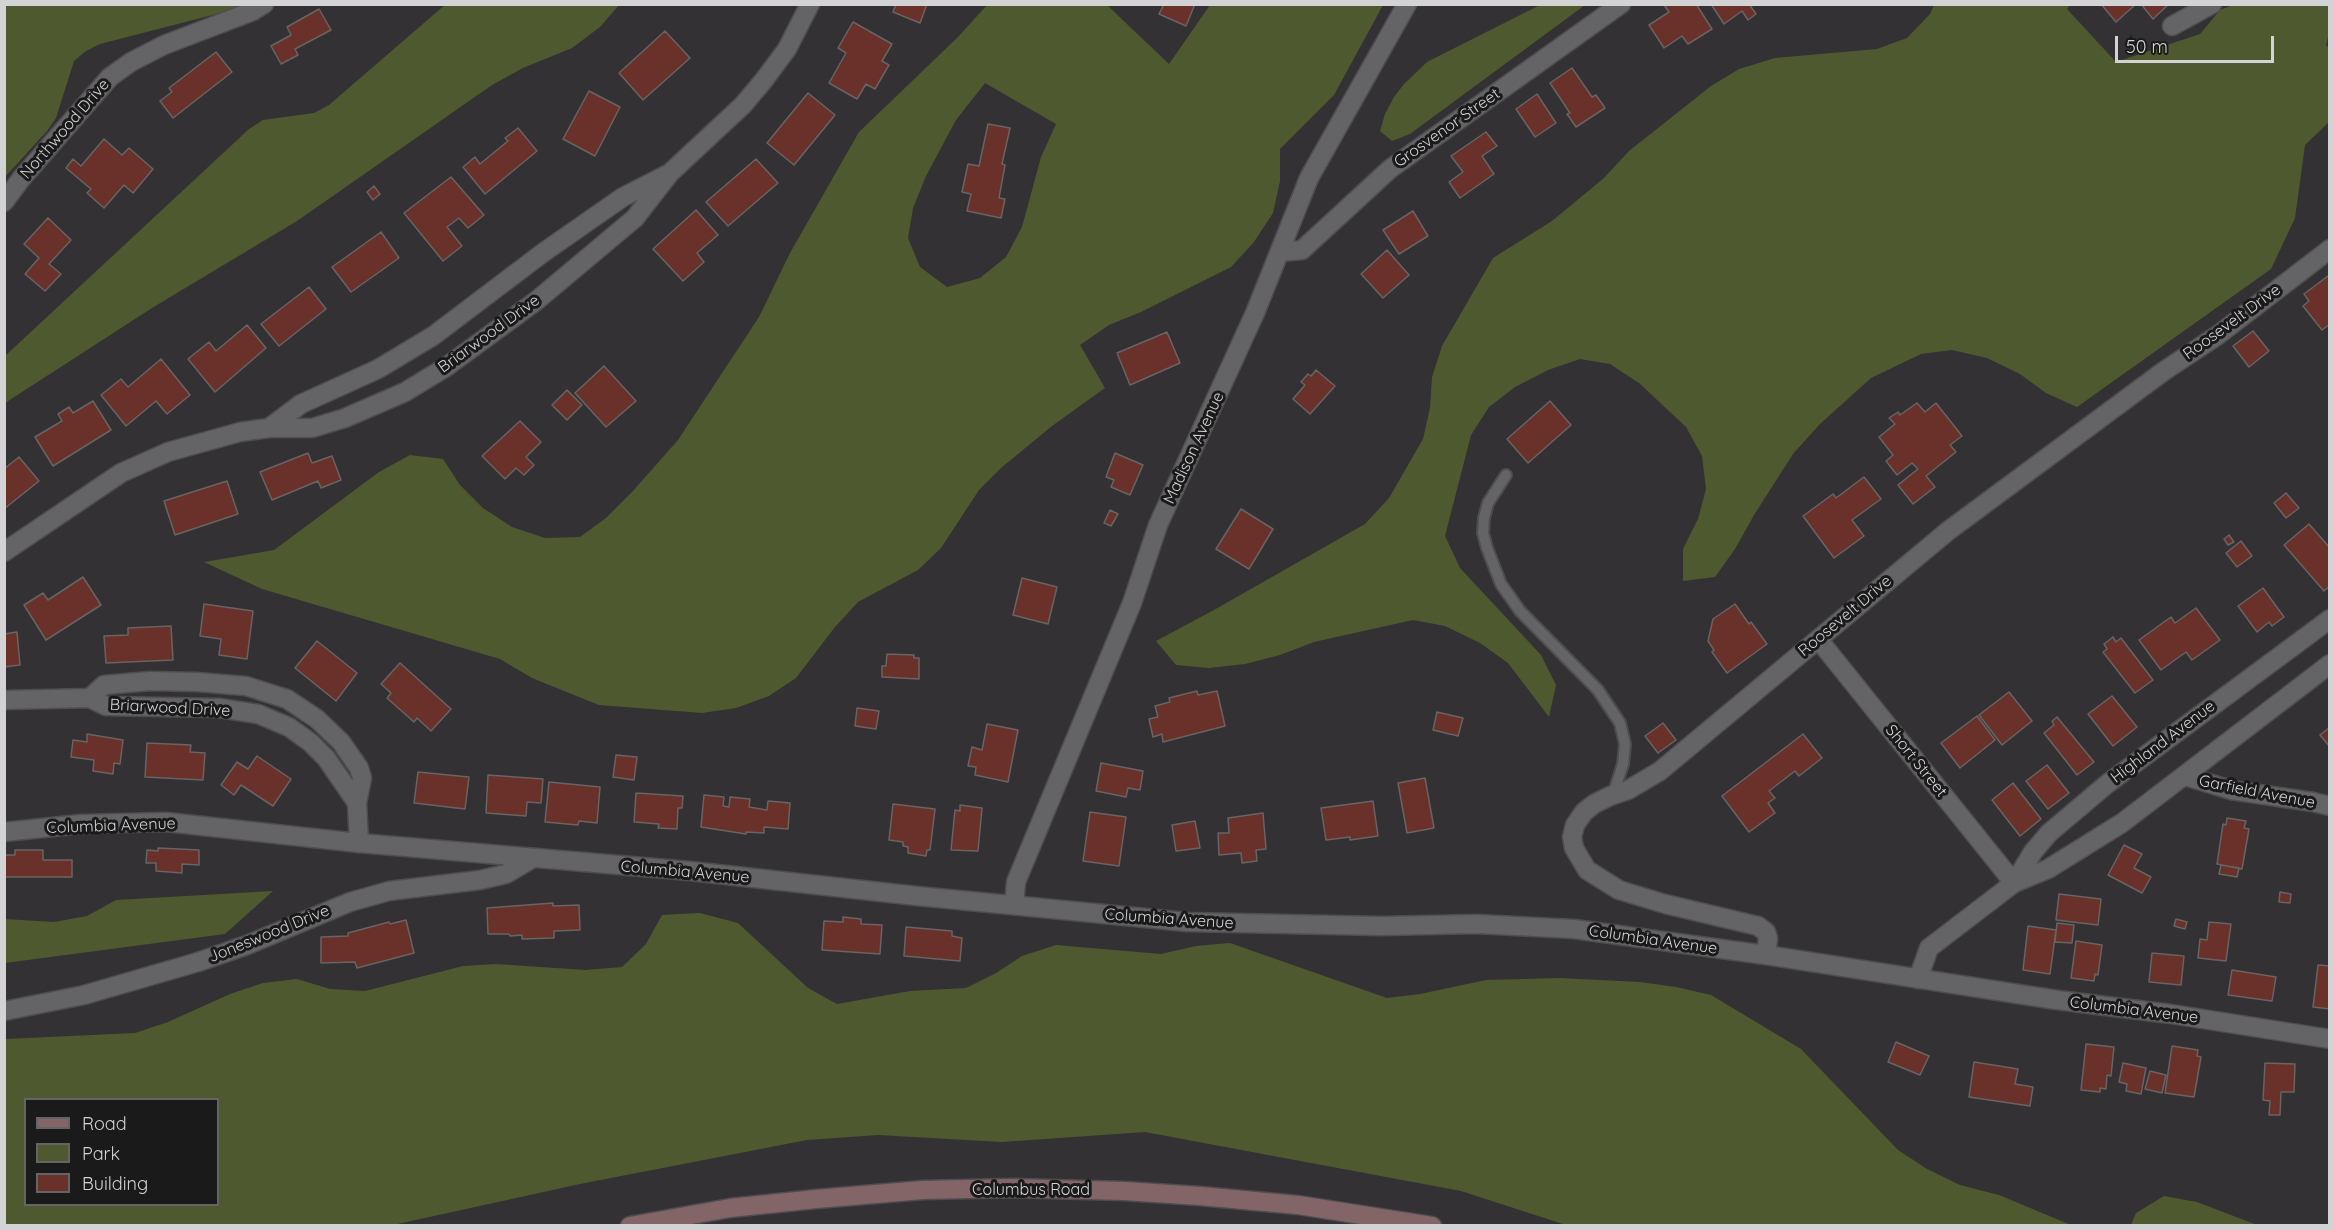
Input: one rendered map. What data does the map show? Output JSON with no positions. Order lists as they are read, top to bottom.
{
  "streets": {
    "main road": ["Columbus Road"],
    "street": [
      "Grosvenor Street",
      "Northwood Drive",
      "Roosevelt Drive",
      "Briarwood Drive",
      "Madison Avenue",
      "Highland Avenue",
      "Short Street",
      "Garfield Avenue",
      "Columbia Avenue",
      "Joneswood Drive"
    ]
  },
  "crossings": [
    ["Grosvenor Street", "Madison Avenue"],
    ["Roosevelt Drive", "Short Street"],
    ["Roosevelt Drive", "Columbia Avenue"],
    ["Briarwood Drive", "Columbia Avenue"],
    ["Madison Avenue", "Columbia Avenue"],
    ["Highland Avenue", "Short Street"],
    ["Highland Avenue", "Garfield Avenue"],
    ["Highland Avenue", "Columbia Avenue"],
    ["Columbia Avenue", "Joneswood Drive"]
  ],
  "legend": ["Road", "Park", "Building"],
  "scale_bar": "50 m"
}
